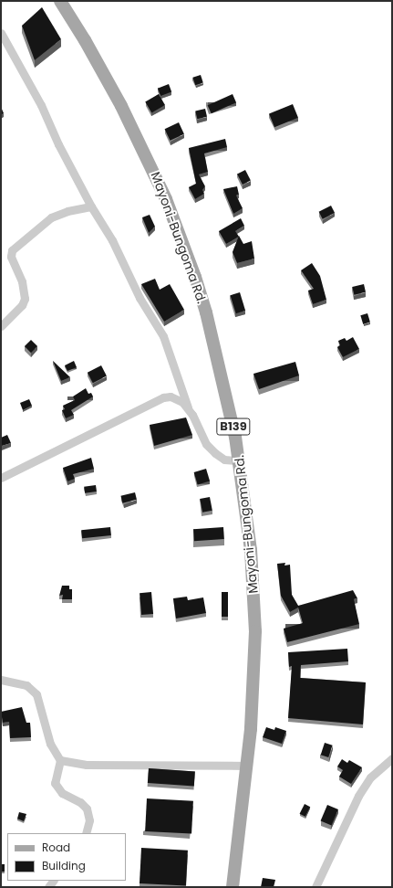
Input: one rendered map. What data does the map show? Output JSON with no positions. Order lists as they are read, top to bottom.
{
  "streets": {
    "main road": ["Mayoni-Bungoma Rd.", "B139"]
  },
  "legend": ["Road", "Building"]
}
